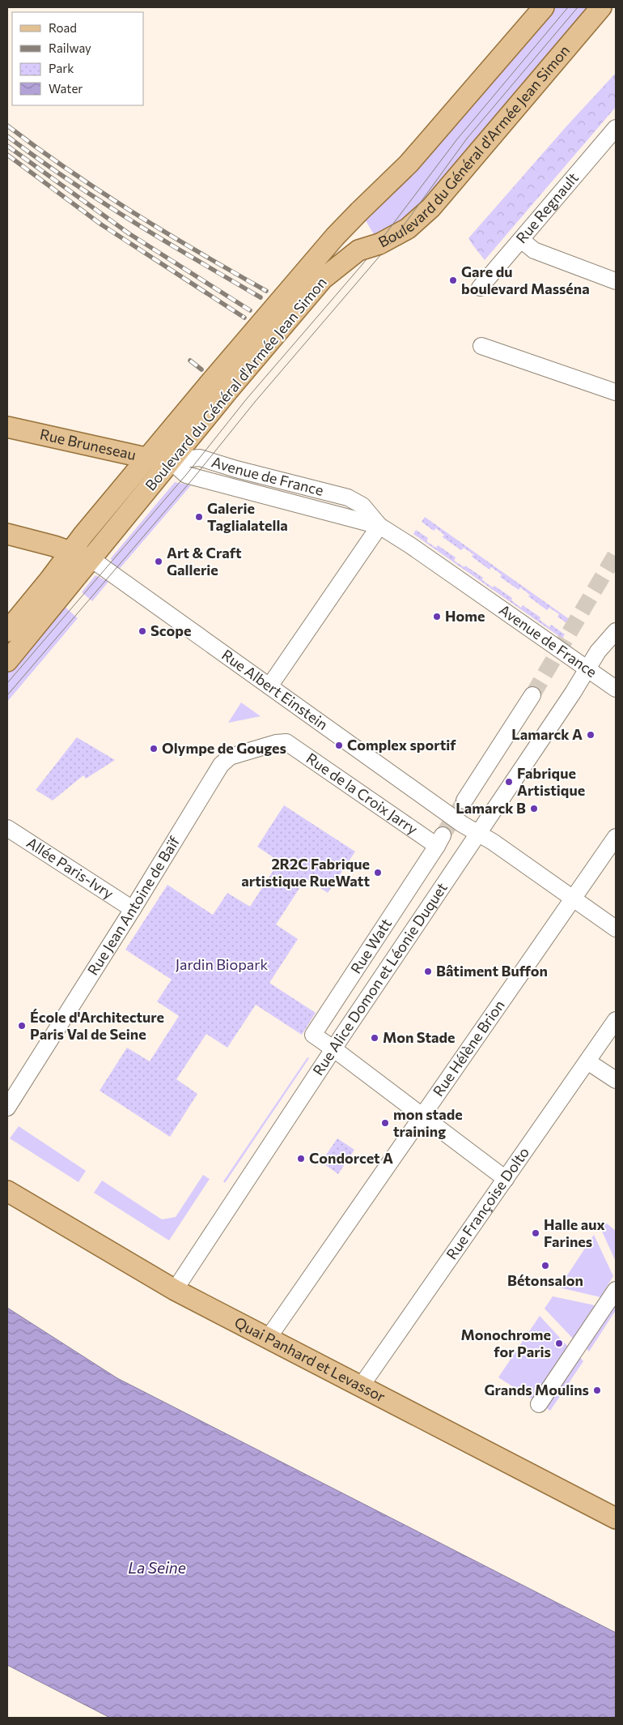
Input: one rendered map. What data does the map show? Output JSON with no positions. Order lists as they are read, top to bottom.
{
  "streets": {
    "main road": ["Boulevard du Général d'Armée Jean Simon", "Rue Bruneseau", "Quai Panhard et Levassor"],
    "street": [
      "Rue Regnault",
      "Avenue de France",
      "Rue Albert Einstein",
      "Rue de la Croix Jarry",
      "Allée Paris-Ivry",
      "Rue Jean Antoine de Baïf",
      "Rue Watt",
      "Rue Alice Domon et Léonie Duquet",
      "Rue Hélène Brion",
      "Rue Françoise Dolto"
    ]
  },
  "crossings": [
    ["Boulevard du Général d'Armée Jean Simon", "Rue Bruneseau"],
    ["Boulevard du Général d'Armée Jean Simon", "Avenue de France"],
    ["Boulevard du Général d'Armée Jean Simon", "Rue Albert Einstein"],
    ["Rue Bruneseau", "Avenue de France"],
    ["Avenue de France", "Rue Alice Domon et Léonie Duquet"],
    ["Rue Albert Einstein", "Rue Alice Domon et Léonie Duquet"],
    ["Rue Albert Einstein", "Rue Hélène Brion"],
    ["Rue de la Croix Jarry", "Rue Jean Antoine de Baïf"],
    ["Rue de la Croix Jarry", "Rue Watt"],
    ["Allée Paris-Ivry", "Rue Jean Antoine de Baïf"],
    ["Rue Watt", "Rue Alice Domon et Léonie Duquet"],
    ["Rue Alice Domon et Léonie Duquet", "Quai Panhard et Levassor"],
    ["Rue Hélène Brion", "Quai Panhard et Levassor"],
    ["Rue Françoise Dolto", "Quai Panhard et Levassor"]
  ],
  "water": ["La Seine"],
  "parks": ["Jardin Biopark"],
  "places": [
    "Gare du boulevard Masséna",
    "Galerie Taglialatella",
    "Art & Craft Gallerie",
    "Home",
    "Scope",
    "Lamarck A",
    "Complex sportif",
    "Olympe de Gouges",
    "Fabrique Artistique",
    "Lamarck B",
    "2R2C Fabrique artistique RueWatt",
    "Bâtiment Buffon",
    "École d'Architecture Paris Val de Seine",
    "Mon Stade",
    "mon stade training",
    "Condorcet A",
    "Halle aux Farines",
    "Bétonsalon",
    "Monochrome for Paris",
    "Grands Moulins"
  ],
  "legend": [
    "Road",
    "Railway",
    "Park",
    "Water"
  ]
}
